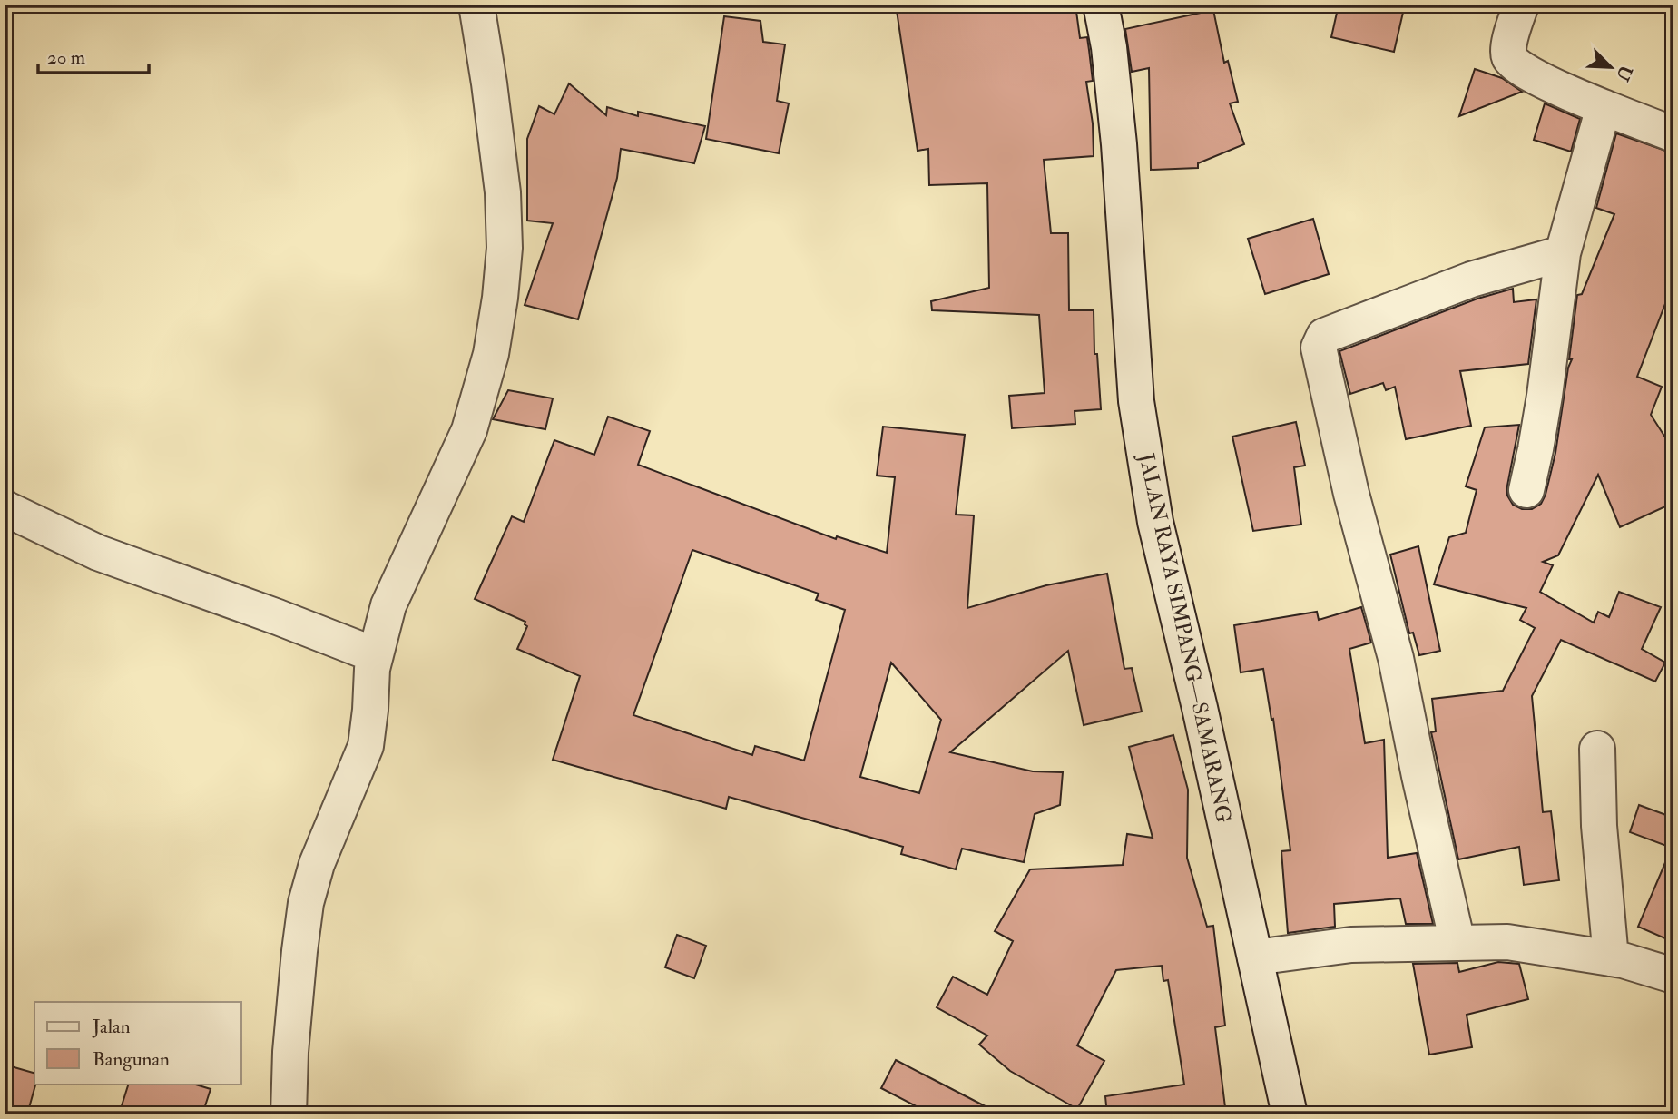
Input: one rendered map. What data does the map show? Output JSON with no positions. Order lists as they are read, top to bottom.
{
  "streets": {
    "street": ["JALAN RAYA SIMPANG—SAMARANG"]
  },
  "legend": ["Jalan", "Bangunan"],
  "scale_bar": "20 m",
  "north": "bottom right"
}
